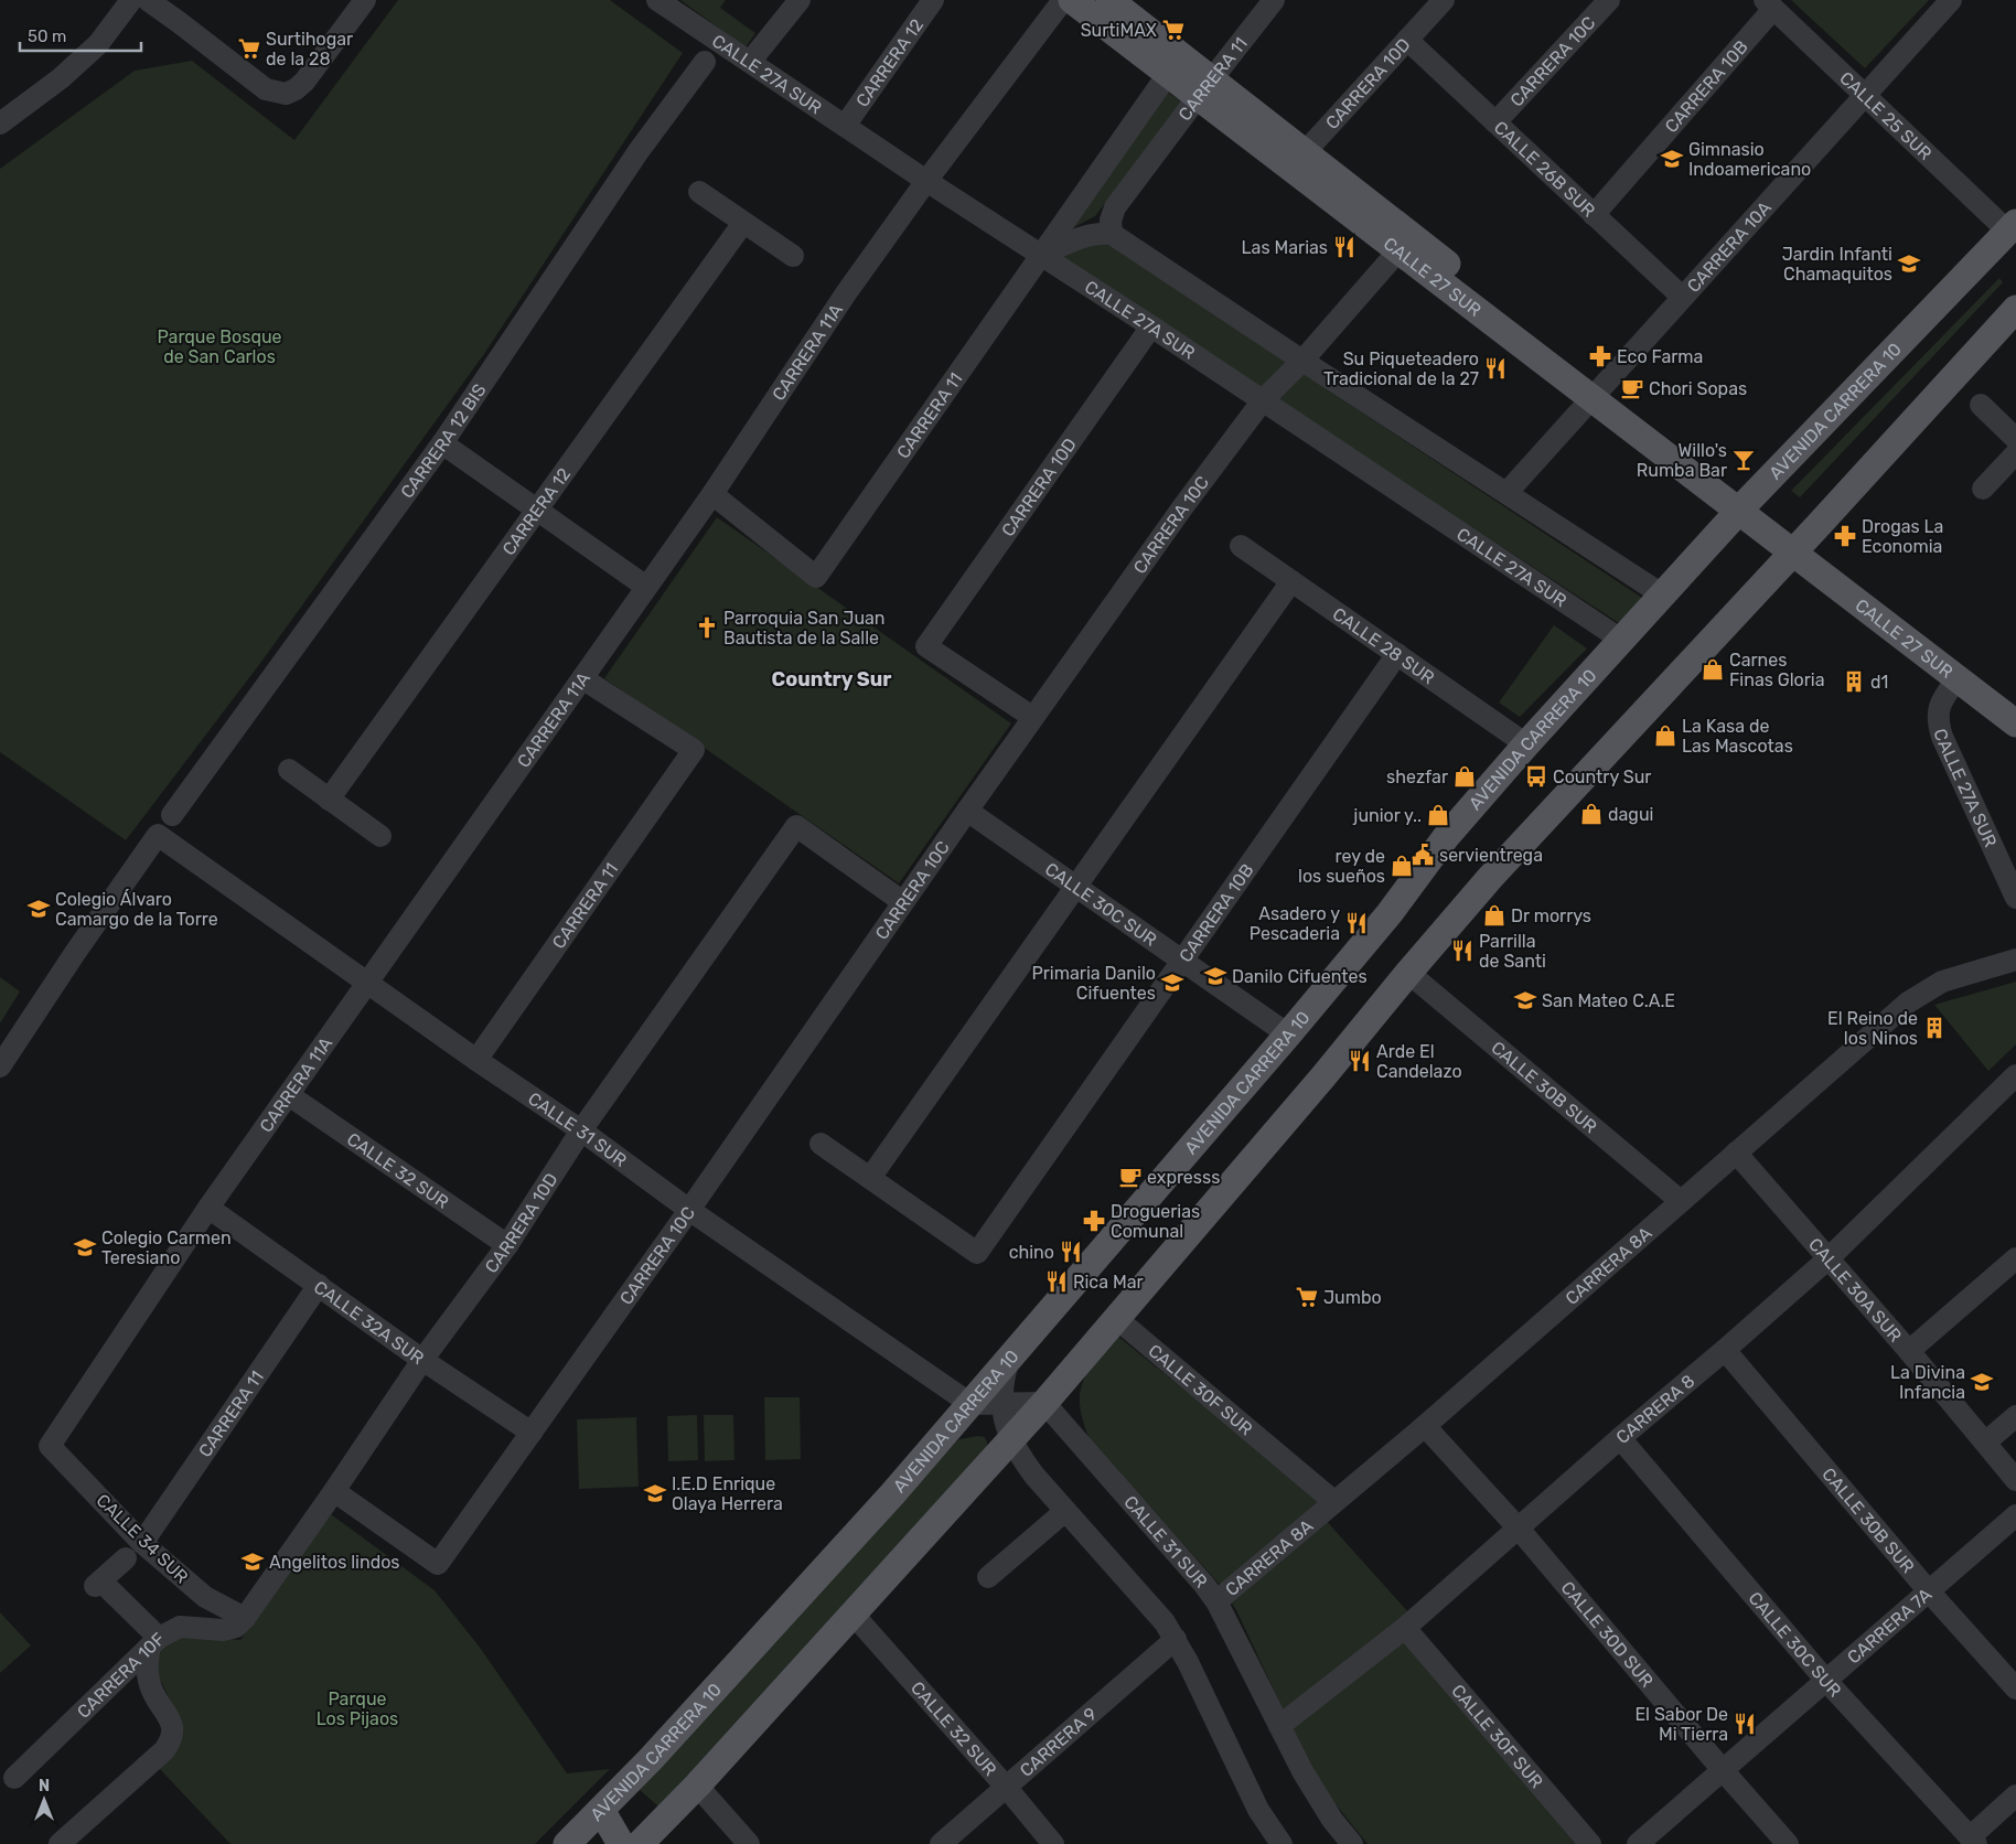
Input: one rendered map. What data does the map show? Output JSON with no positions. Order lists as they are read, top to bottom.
{
  "streets": {
    "main road": ["CALLE 27 SUR", "AVENIDA CARRERA 10"],
    "street": [
      "CARRERA 10C",
      "CARRERA 12",
      "CALLE 27A SUR",
      "CARRERA 11",
      "CARRERA 10D",
      "CARRERA 10B",
      "CALLE 25 SUR",
      "CALLE 26B SUR",
      "CARRERA 10A",
      "CARRERA 11A",
      "CARRERA 12 BIS",
      "CALLE 28 SUR",
      "CALLE 30C SUR",
      "CALLE 30B SUR",
      "CALLE 31 SUR",
      "CALLE 32 SUR",
      "CARRERA 8A",
      "CALLE 30A SUR",
      "CALLE 32A SUR",
      "CALLE 30F SUR",
      "CARRERA 8",
      "CALLE 34 SUR",
      "CARRERA 7A",
      "CALLE 30D SUR",
      "CARRERA 10F",
      "CARRERA 9"
    ]
  },
  "crossings": [
    ["CARRERA 10C", "CALLE 27A SUR"],
    ["CARRERA 10C", "CARRERA 10D"],
    ["CARRERA 10C", "CALLE 26B SUR"],
    ["CARRERA 10C", "CALLE 27 SUR"],
    ["CARRERA 10C", "CALLE 30C SUR"],
    ["CARRERA 10C", "CALLE 31 SUR"],
    ["CARRERA 10C", "CALLE 32A SUR"],
    ["CARRERA 12", "CALLE 27A SUR"],
    ["CALLE 27A SUR", "CARRERA 11"],
    ["CALLE 27A SUR", "CARRERA 10D"],
    ["CALLE 27A SUR", "CALLE 27 SUR"],
    ["CALLE 27A SUR", "CARRERA 11A"],
    ["CALLE 27A SUR", "AVENIDA CARRERA 10"],
    ["CARRERA 11", "CALLE 27 SUR"],
    ["CARRERA 11", "CARRERA 11A"],
    ["CARRERA 11", "CALLE 31 SUR"],
    ["CARRERA 11", "CALLE 32A SUR"],
    ["CARRERA 11", "CALLE 34 SUR"],
    ["CARRERA 10D", "CALLE 26B SUR"],
    ["CARRERA 10D", "CALLE 27 SUR"],
    ["CARRERA 10D", "CALLE 31 SUR"],
    ["CARRERA 10D", "CALLE 32 SUR"],
    ["CARRERA 10D", "CALLE 32A SUR"],
    ["CARRERA 10D", "CALLE 34 SUR"],
    ["CARRERA 10D", "CARRERA 10F"],
    ["CARRERA 10B", "CALLE 25 SUR"],
    ["CARRERA 10B", "CALLE 26B SUR"],
    ["CARRERA 10B", "CALLE 28 SUR"],
    ["CARRERA 10B", "CALLE 30C SUR"],
    ["CALLE 25 SUR", "CARRERA 10A"],
    ["CALLE 25 SUR", "AVENIDA CARRERA 10"],
    ["CALLE 26B SUR", "CARRERA 10A"],
    ["CARRERA 10A", "CALLE 27 SUR"],
    ["CALLE 27 SUR", "AVENIDA CARRERA 10"],
    ["CARRERA 11A", "CALLE 31 SUR"],
    ["CARRERA 11A", "CALLE 32 SUR"],
    ["CARRERA 11A", "CALLE 32A SUR"],
    ["CARRERA 11A", "CALLE 34 SUR"],
    ["AVENIDA CARRERA 10", "CALLE 28 SUR"],
    ["AVENIDA CARRERA 10", "CALLE 30C SUR"],
    ["AVENIDA CARRERA 10", "CALLE 31 SUR"],
    ["CALLE 30C SUR", "CARRERA 8"],
    ["CALLE 30C SUR", "CARRERA 7A"],
    ["CALLE 30B SUR", "CARRERA 8A"],
    ["CALLE 30B SUR", "CARRERA 8"],
    ["CALLE 30B SUR", "CARRERA 7A"],
    ["CALLE 31 SUR", "CARRERA 8A"],
    ["CALLE 31 SUR", "CARRERA 8"],
    ["CALLE 32 SUR", "CARRERA 9"],
    ["CARRERA 8A", "CALLE 30A SUR"],
    ["CARRERA 8A", "CALLE 30F SUR"],
    ["CARRERA 8A", "CALLE 30D SUR"],
    ["CALLE 30A SUR", "CARRERA 8"],
    ["CALLE 30F SUR", "CARRERA 8"],
    ["CARRERA 8", "CALLE 30D SUR"],
    ["CALLE 34 SUR", "CARRERA 10F"],
    ["CARRERA 7A", "CALLE 30D SUR"]
  ],
  "districts": ["Country Sur"],
  "parks": ["Parque Bosque de San Carlos", "Parque Los Pijaos"],
  "places": {
    "supermarket": ["SurtiMAX", "Surtihogar de la 28", "Jumbo"],
    "school or university": [
      "Gimnasio Indoamericano",
      "Jardin Infanti Chamaquitos",
      "Colegio Álvaro Camargo de la Torre",
      "Danilo Cifuentes",
      "Primaria Danilo Cifuentes",
      "San Mateo C.A.E",
      "Colegio Carmen Teresiano",
      "La Divina Infancia",
      "I.E.D Enrique Olaya Herrera",
      "Angelitos lindos"
    ],
    "restaurant": [
      "Las Marias",
      "Su Piqueteadero Tradicional de la 27",
      "Asadero y Pescaderia",
      "Parrilla de Santi",
      "Arde El Candelazo",
      "chino",
      "Rica Mar",
      "El Sabor De Mi Tierra"
    ],
    "pharmacy": ["Eco Farma", "Drogas La Economia", "Droguerias Comunal"],
    "cafe": ["Chori Sopas", "expresss"],
    "bar": ["Willo's Rumba Bar"],
    "church": ["Parroquia San Juan Bautista de la Salle"],
    "shop": [
      "Carnes Finas Gloria",
      "La Kasa de Las Mascotas",
      "shezfar",
      "dagui",
      "junior y..",
      "rey de los sueños",
      "Dr morrys"
    ],
    "building": ["d1", "El Reino de los Ninos"],
    "bus stop": ["Country Sur"],
    "public building": ["servientrega"]
  },
  "scale_bar": "50 m",
  "north": "top"
}
